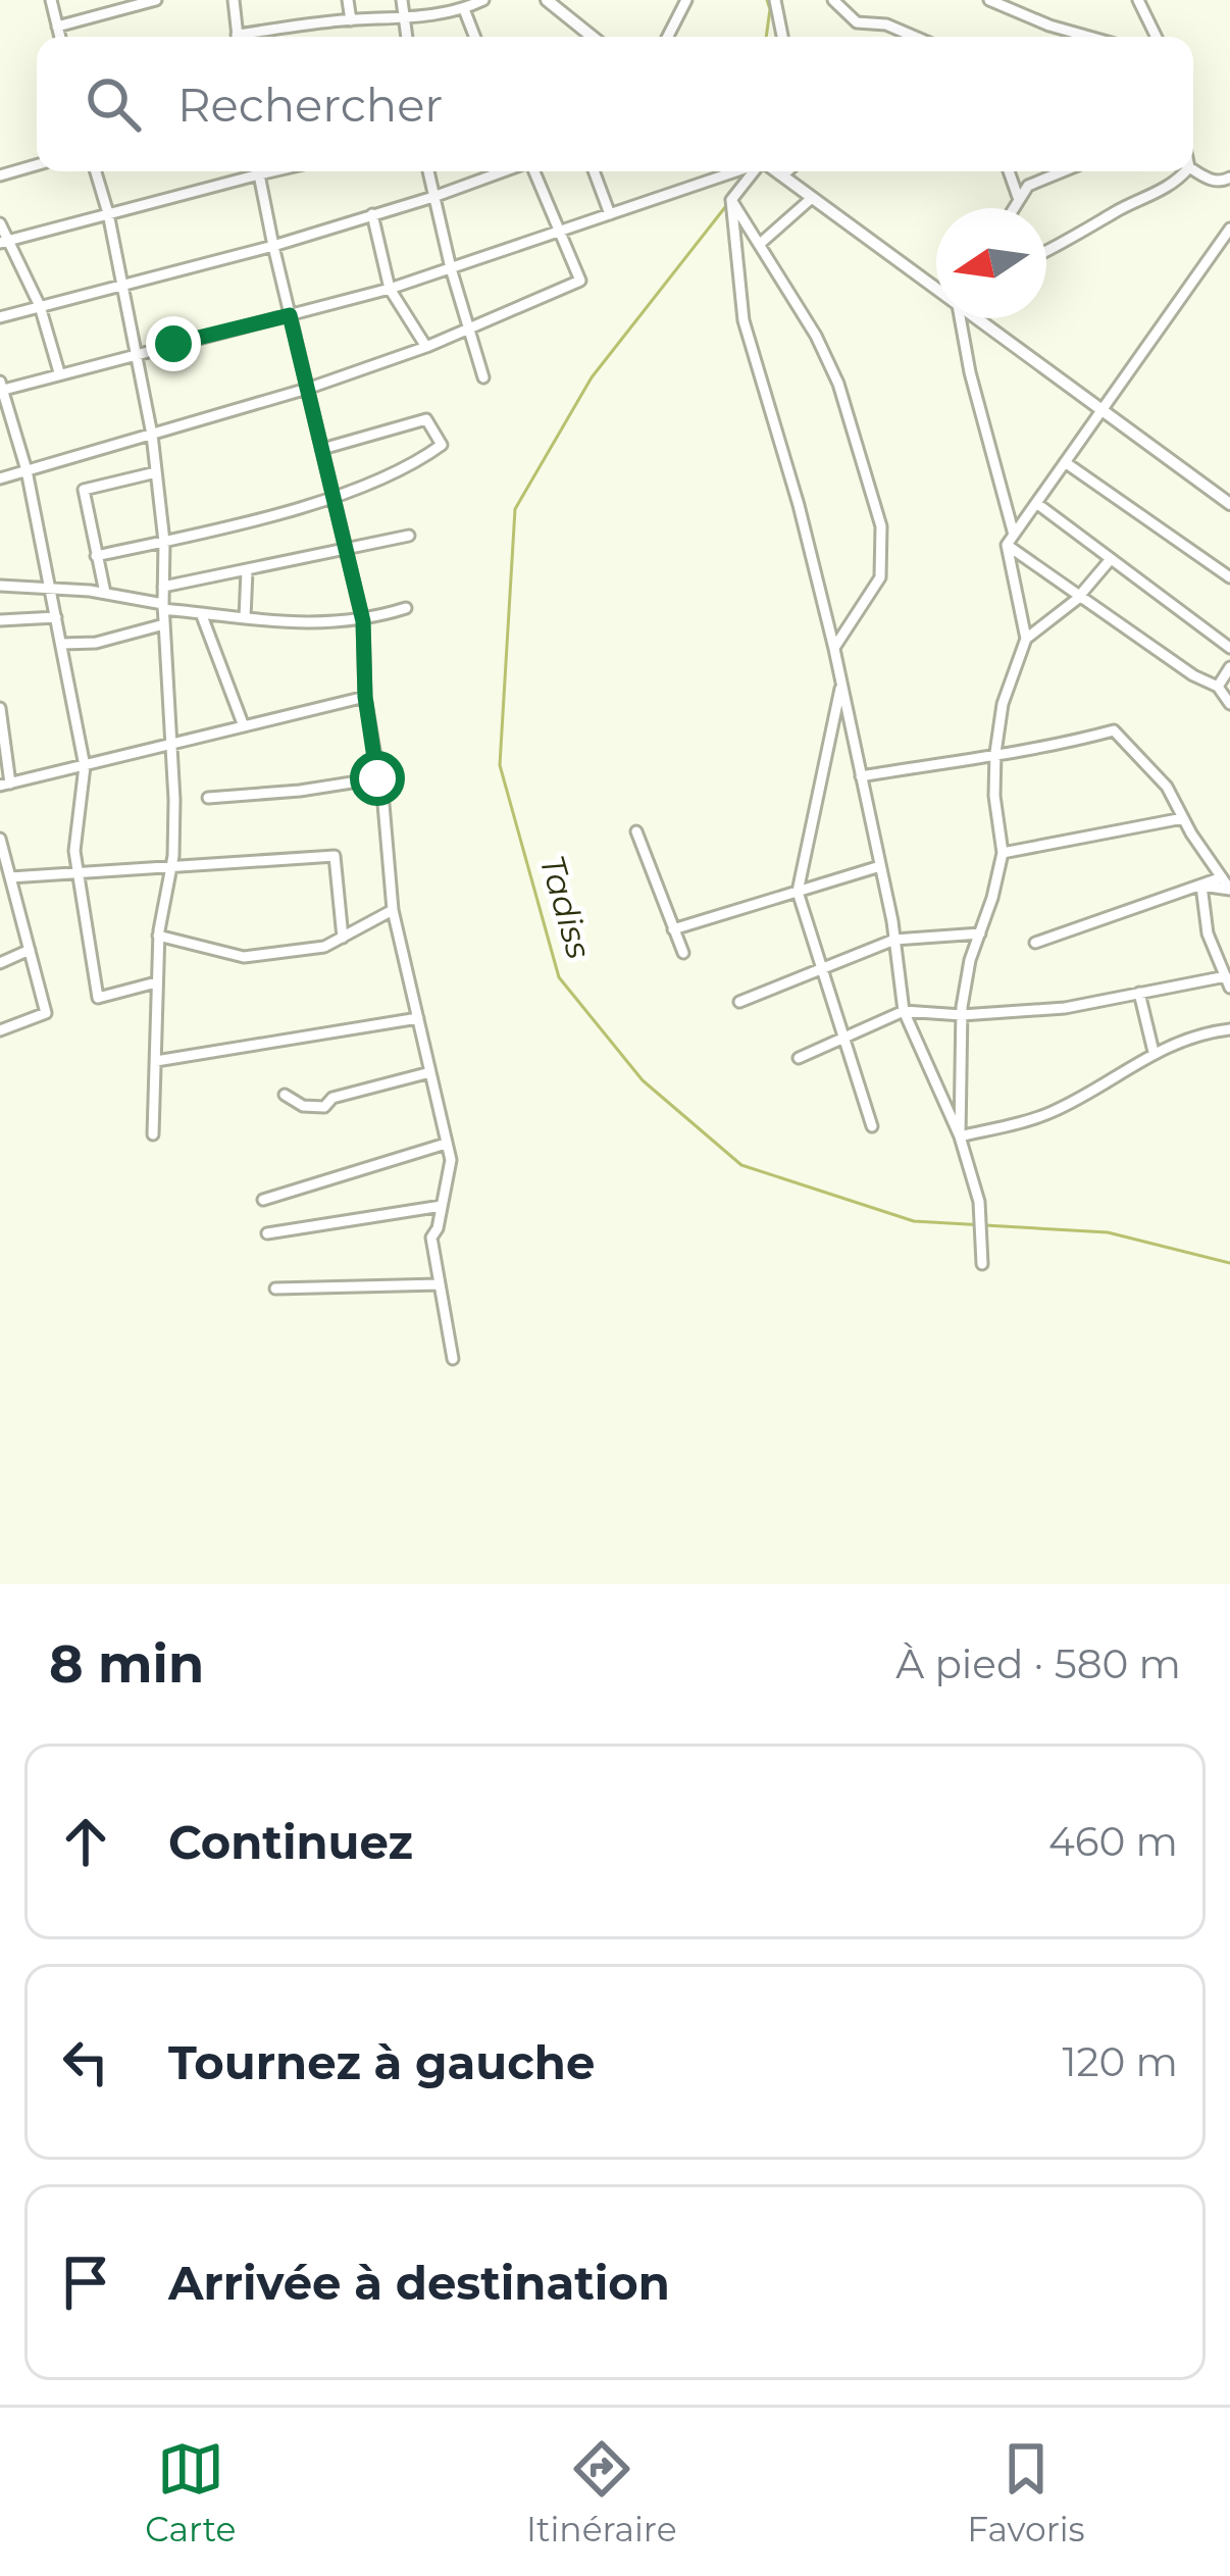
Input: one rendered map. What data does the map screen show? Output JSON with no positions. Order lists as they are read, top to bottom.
{
  "water": ["Tadiss"],
  "north": "left",
  "page": {
    "search": "Rechercher",
    "heading": ["8 min", "À pied · 580 m"],
    "list": [
      ["Continuez", "460 m"],
      ["Tournez à gauche", "120 m"],
      "Arrivée à destination"
    ],
    "nav": ["Carte", "Itinéraire", "Favoris"]
  }
}
